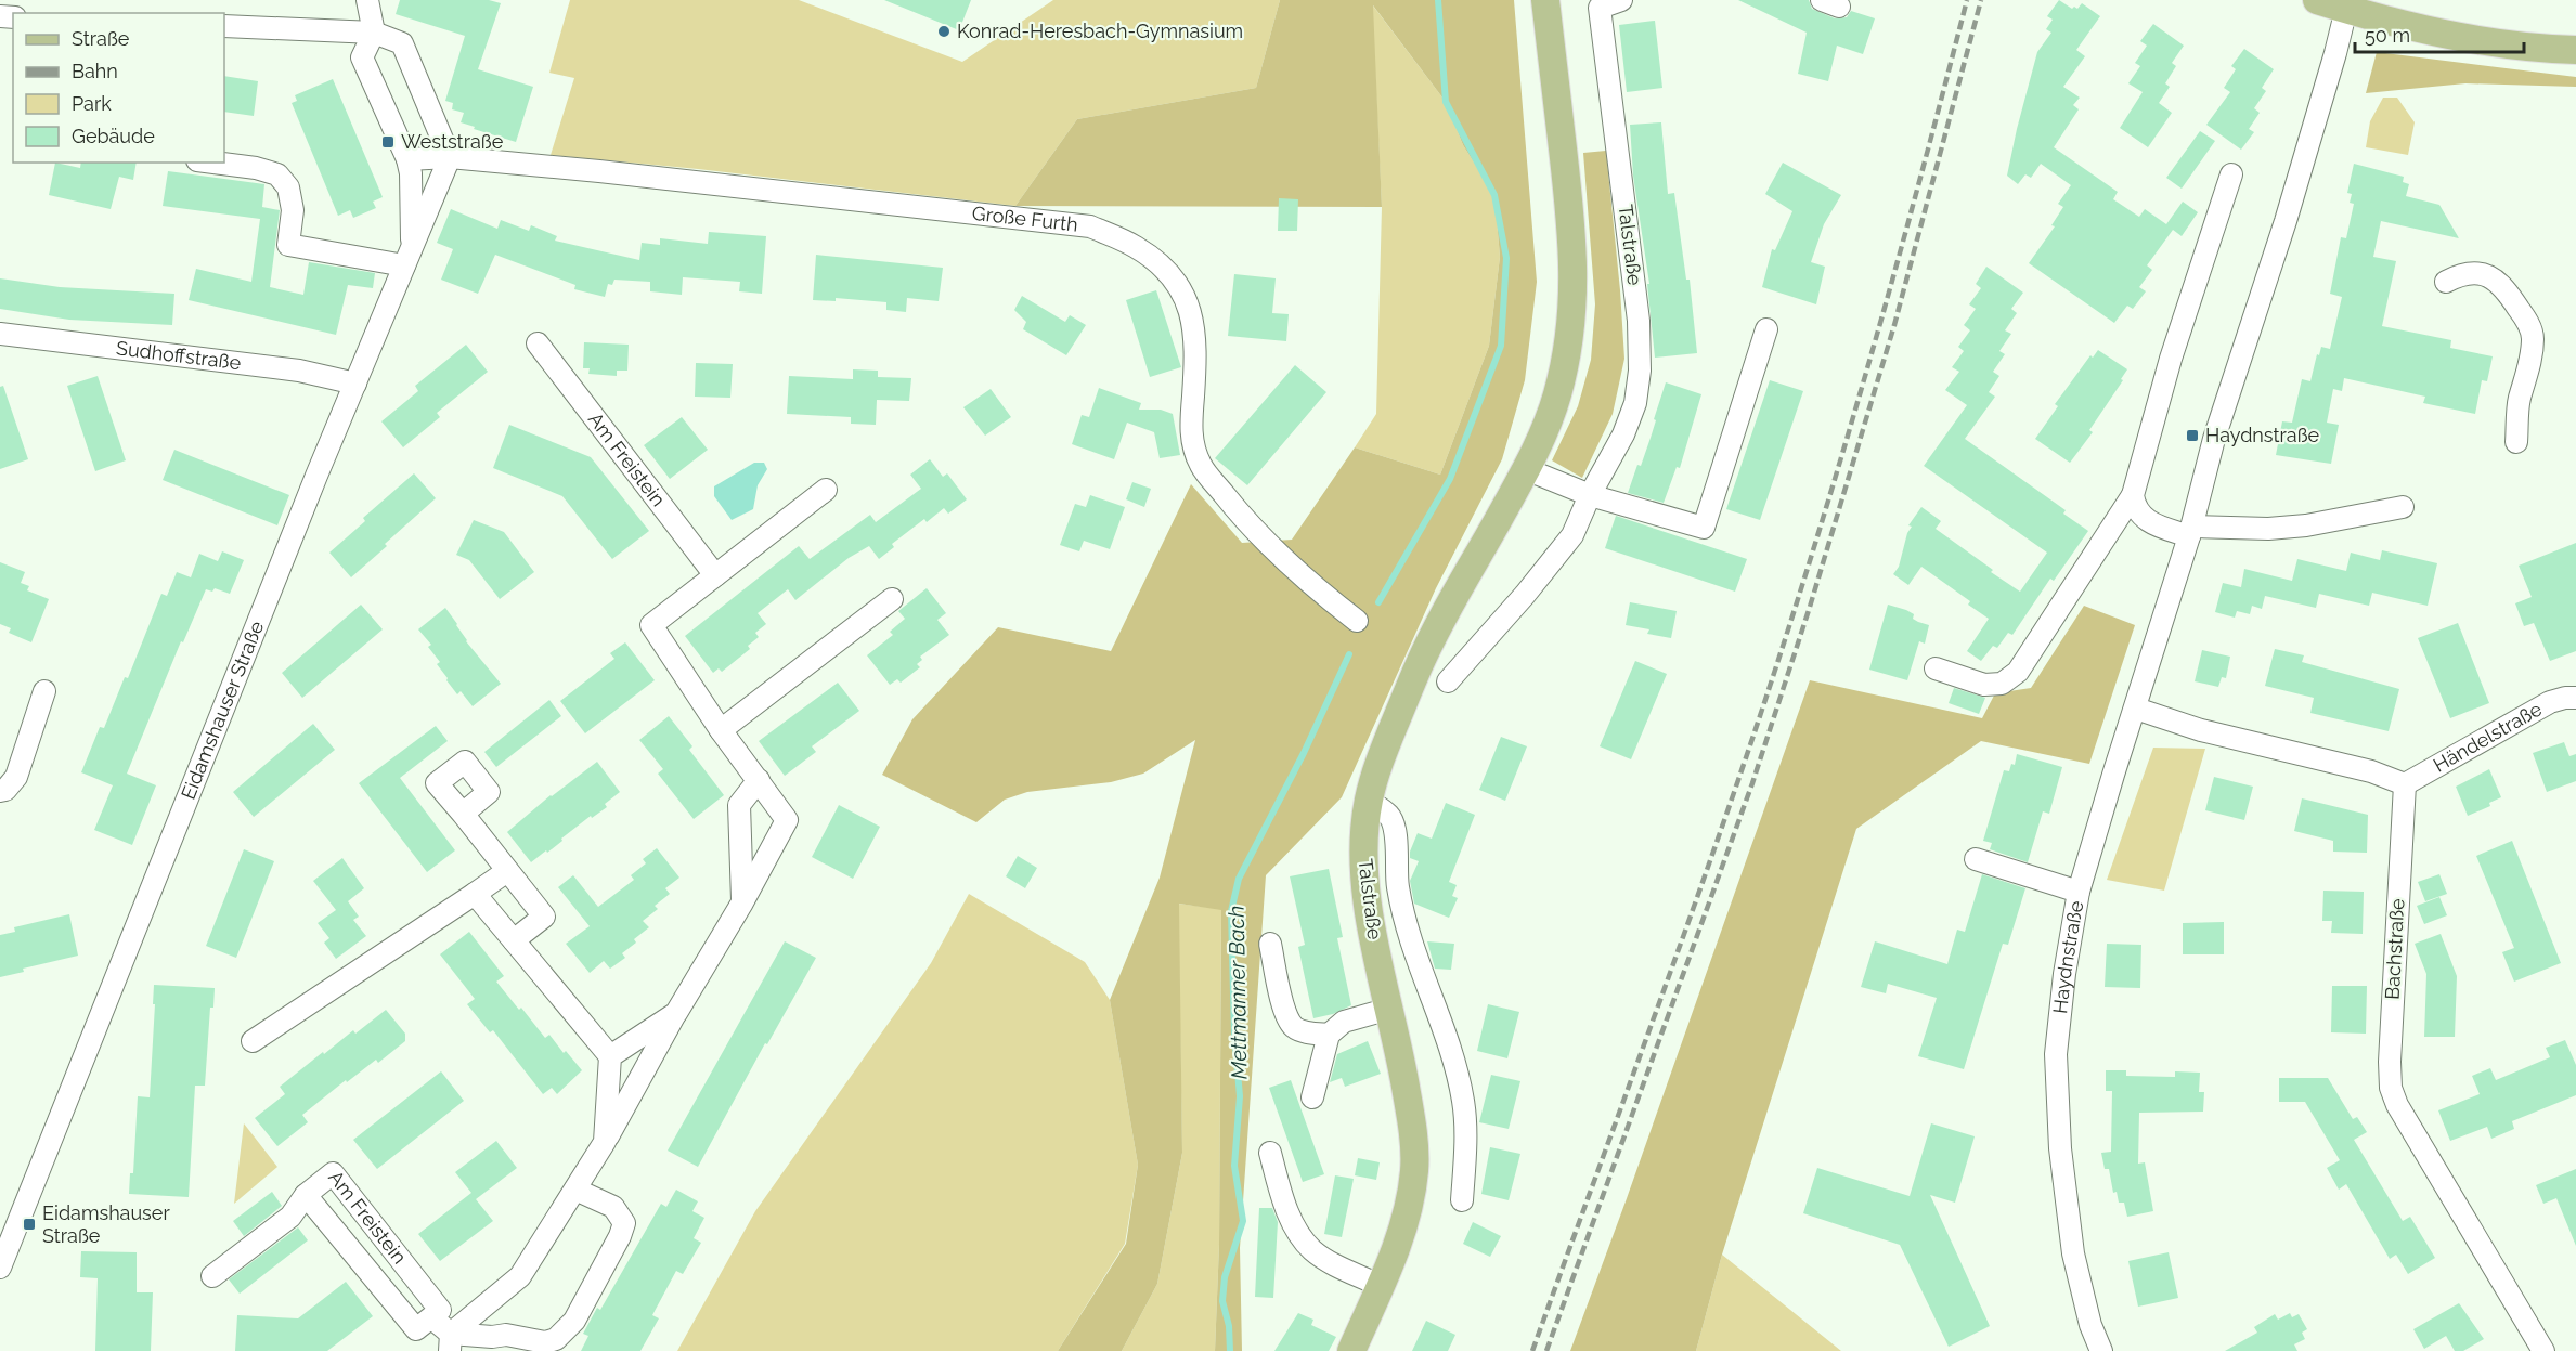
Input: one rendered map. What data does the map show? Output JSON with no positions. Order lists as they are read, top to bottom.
{
  "streets": {
    "main road": ["Talstraße"],
    "street": [
      "Große Furth",
      "Sudhoffstraße",
      "Am Freistein",
      "Eidamshauser Straße",
      "Händelstraße",
      "Bachstraße",
      "Haydnstraße"
    ]
  },
  "crossings": [
    ["Große Furth", "Eidamshauser Straße"],
    ["Sudhoffstraße", "Eidamshauser Straße"],
    ["Händelstraße", "Bachstraße"]
  ],
  "water": ["Mettmanner Bach"],
  "places": {
    "other": ["Konrad-Heresbach-Gymnasium"],
    "transit": ["Weststraße", "Haydnstraße", "Eidamshauser Straße"]
  },
  "legend": [
    "Straße",
    "Bahn",
    "Park",
    "Gebäude"
  ],
  "scale_bar": "50 m"
}
